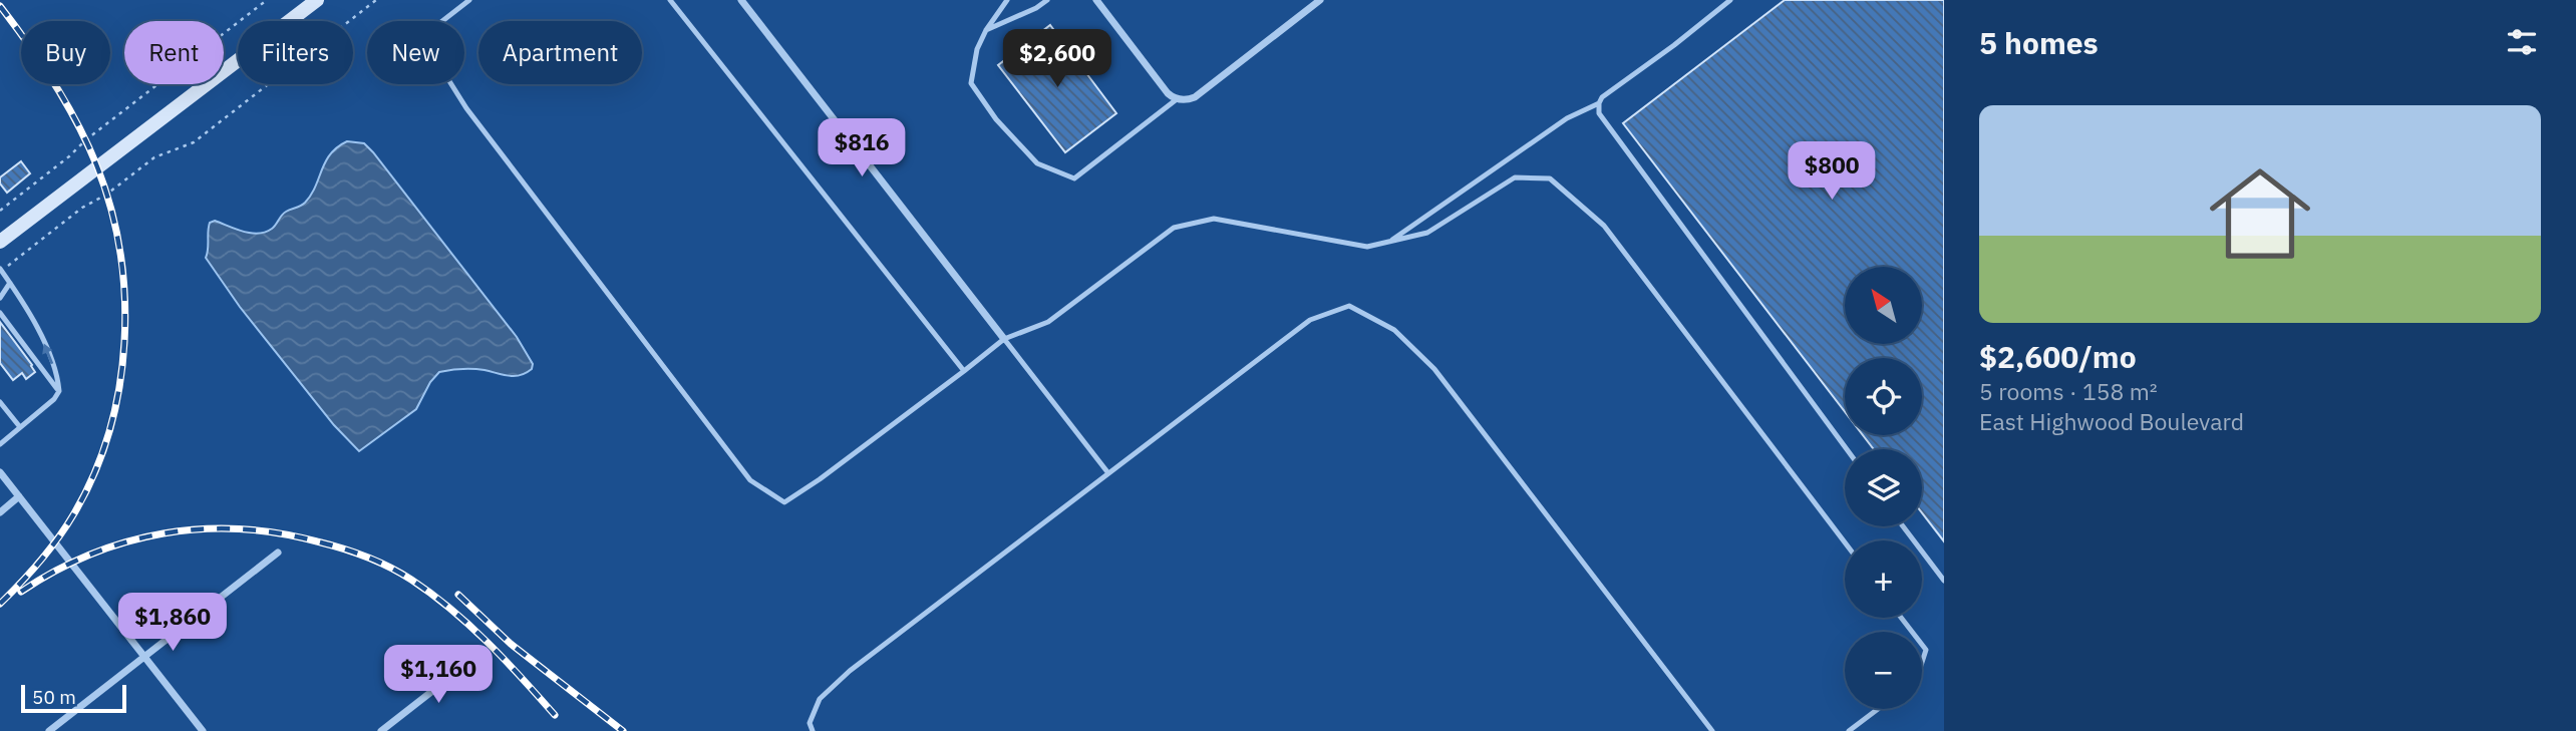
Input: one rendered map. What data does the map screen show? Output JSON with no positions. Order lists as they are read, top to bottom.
{
  "scale_bar": "50 m",
  "north": "top left",
  "page": {
    "heading": "5 homes",
    "chip": [
      "Buy",
      "Rent",
      "Filters",
      "New",
      "Apartment"
    ],
    "price": [
      "$2,600",
      "$816",
      "$800",
      "$1,860",
      "$1,160"
    ],
    "list": [
      {
        "name": "$2,600/mo",
        "note": "5 rooms · 158 m² · East Highwood Boulevard"
      }
    ],
    "map_buttons": ["+", "−"],
    "scale": "50 m"
  }
}
